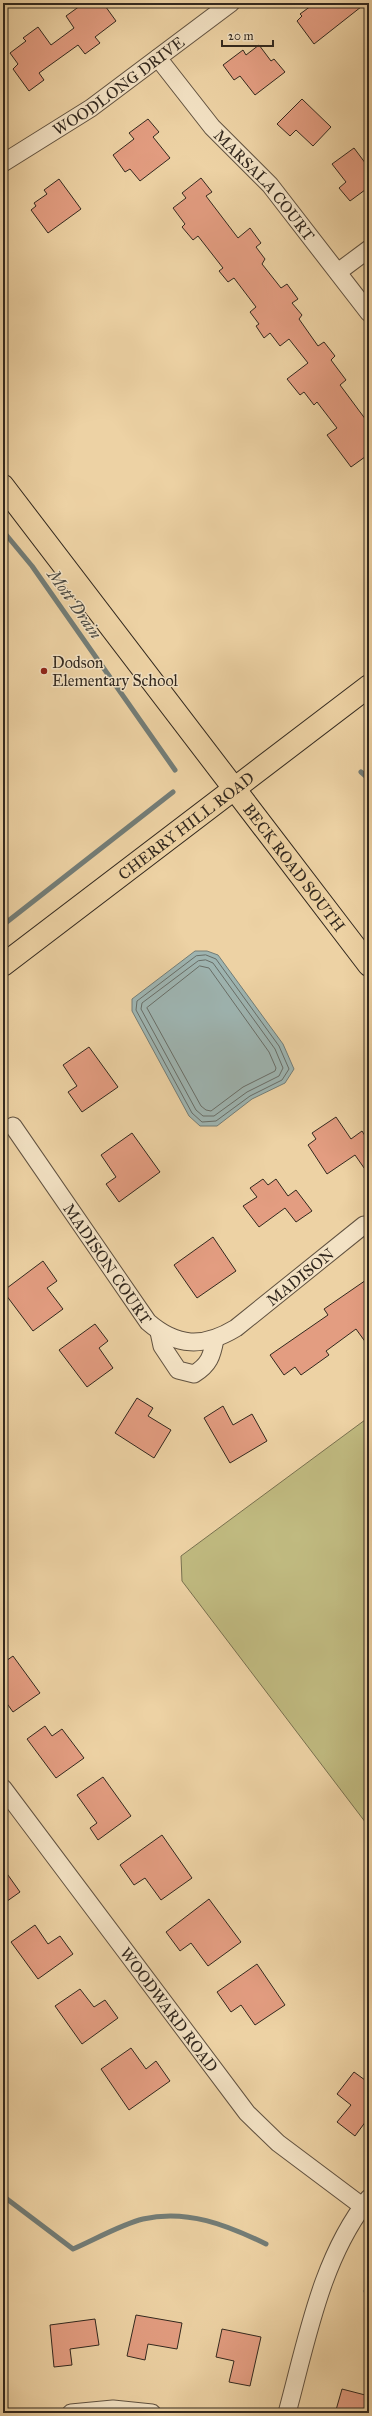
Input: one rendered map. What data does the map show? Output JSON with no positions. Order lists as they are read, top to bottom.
{
  "streets": {
    "main road": ["CHERRY HILL ROAD", "BECK ROAD SOUTH"],
    "street": [
      "WOODLONG DRIVE",
      "MARSALA COURT",
      "MADISON COURT",
      "MADISON",
      "WOODWARD ROAD"
    ]
  },
  "crossings": [
    ["WOODLONG DRIVE", "MARSALA COURT"],
    ["CHERRY HILL ROAD", "BECK ROAD SOUTH"],
    ["MADISON COURT", "MADISON"]
  ],
  "water": ["Mott Drain"],
  "places": ["Dodson Elementary School"],
  "scale_bar": "20 m"
}
